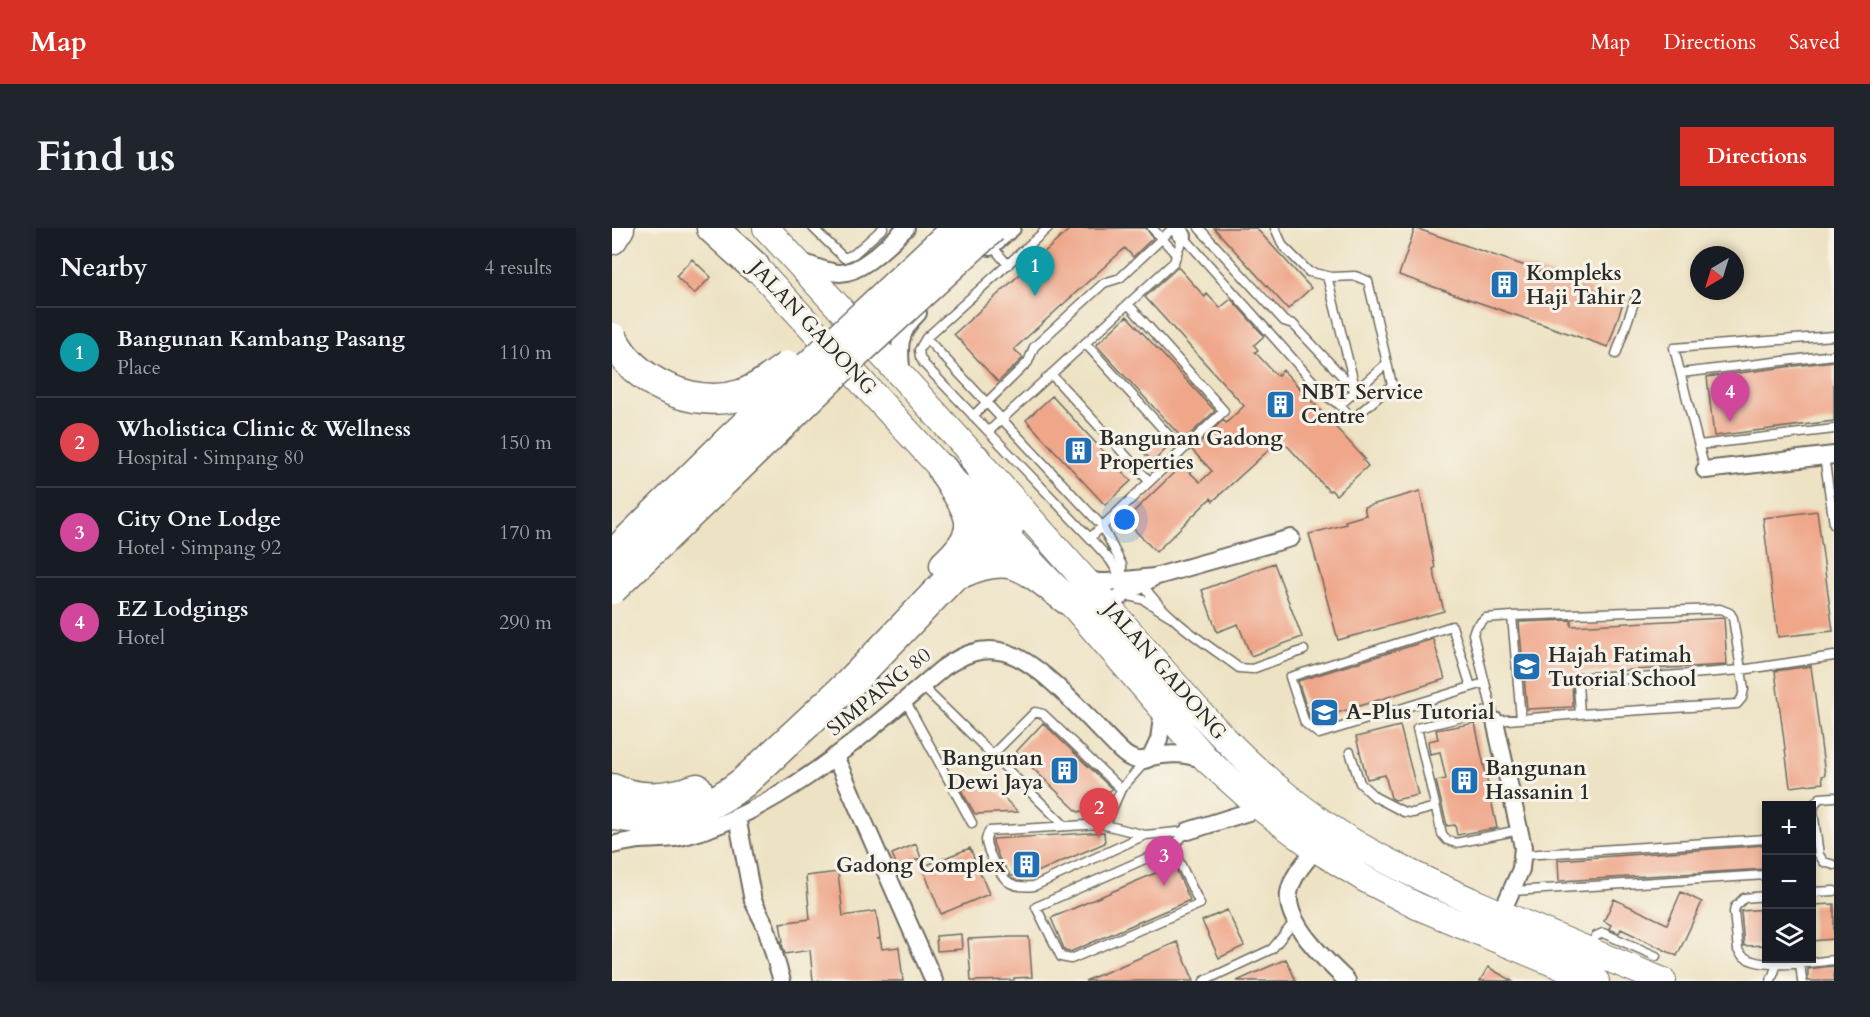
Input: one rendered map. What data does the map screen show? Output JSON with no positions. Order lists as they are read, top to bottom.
{
  "streets": {
    "main road": ["JALAN GADONG"],
    "street": ["SIMPANG 80"]
  },
  "crossings": [
    ["JALAN GADONG", "SIMPANG 80"]
  ],
  "places": {
    "building": [
      "Kompleks Haji Tahir 2",
      "NBT Service Centre",
      "Bangunan Gadong Properties",
      "Bangunan Dewi Jaya",
      "Bangunan Hassanin 1",
      "Gadong Complex"
    ],
    "school or university": ["Hajah Fatimah Tutorial School", "A-Plus Tutorial"]
  },
  "north": "bottom left",
  "page": {
    "header": "Map",
    "nav": ["Map", "Directions", "Saved"],
    "buttons": "Directions",
    "title": "Find us",
    "heading": ["Nearby", "4 results"],
    "pins": [
      "1",
      "4",
      "2",
      "3"
    ],
    "list": [
      {
        "mark": "1",
        "name": "Bangunan Kambang Pasang",
        "note": "Place",
        "value": "110 m"
      },
      {
        "mark": "2",
        "name": "Wholistica Clinic & Wellness",
        "note": "Hospital · Simpang 80",
        "value": "150 m"
      },
      {
        "mark": "3",
        "name": "City One Lodge",
        "note": "Hotel · Simpang 92",
        "value": "170 m"
      },
      {
        "mark": "4",
        "name": "EZ Lodgings",
        "note": "Hotel",
        "value": "290 m"
      }
    ],
    "map_buttons": ["+", "−"]
  }
}
